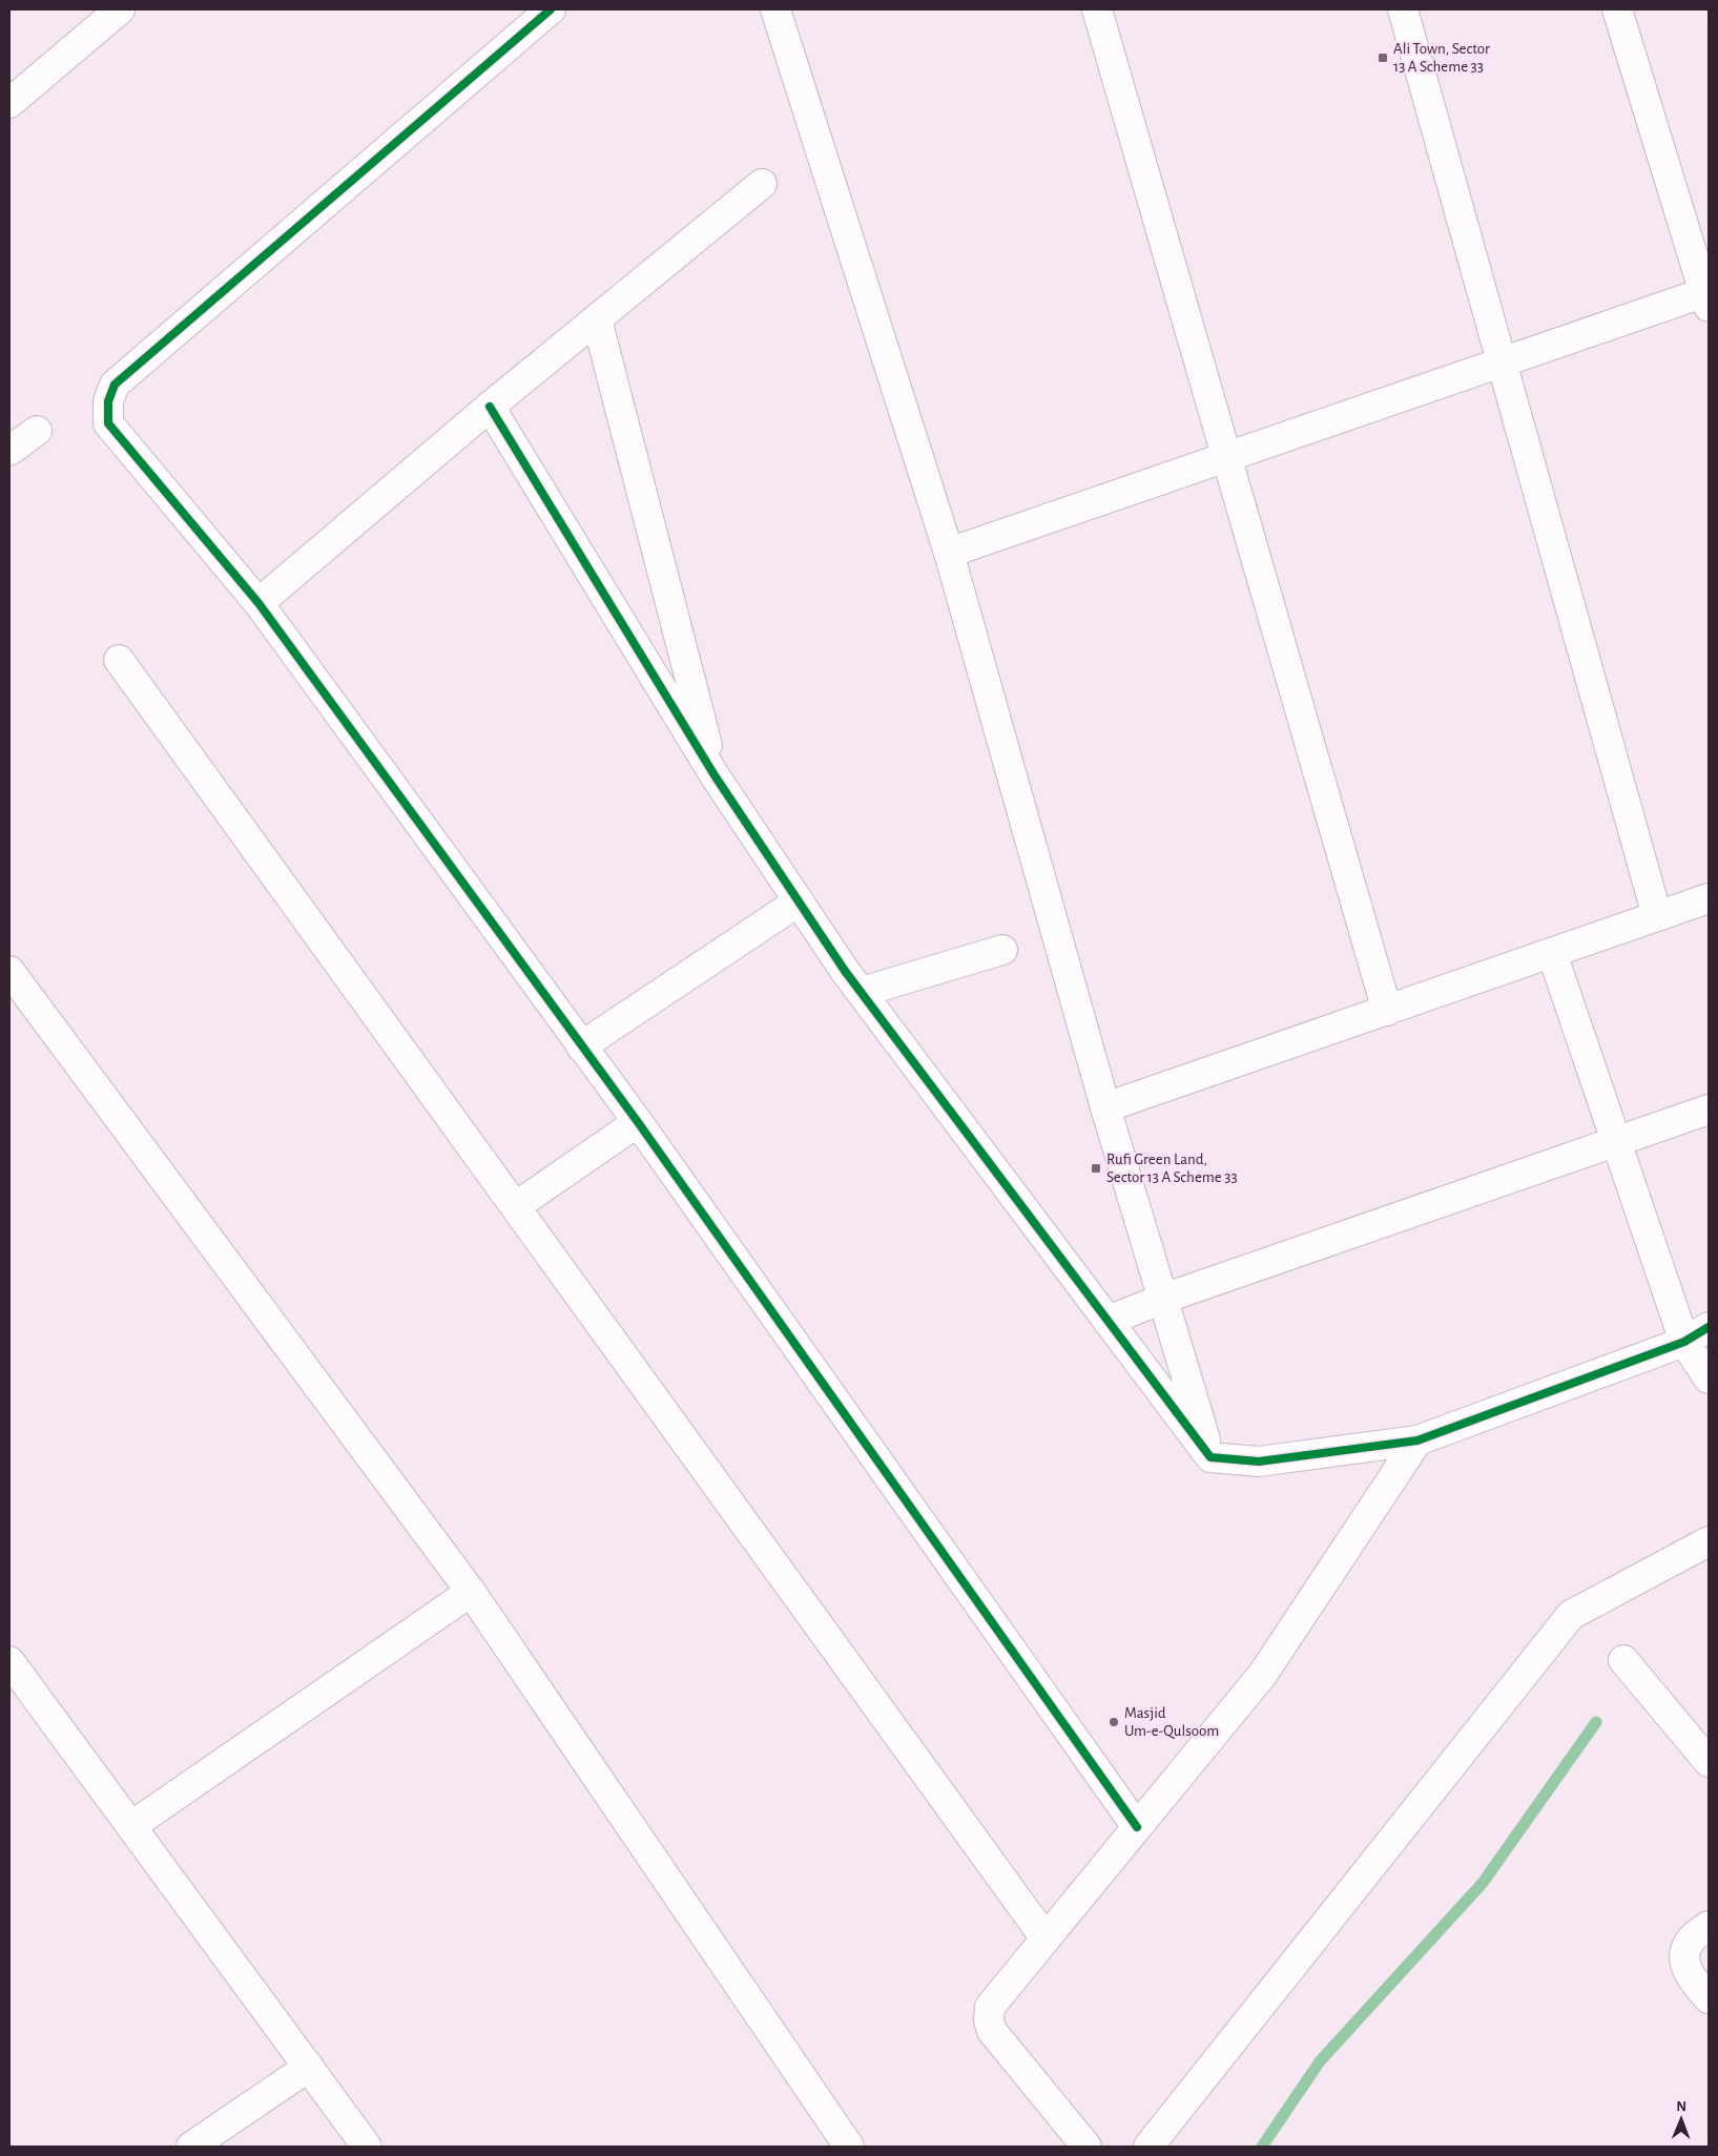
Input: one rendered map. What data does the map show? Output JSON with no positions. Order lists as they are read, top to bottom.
{
  "places": {
    "transit": ["Ali Town, Sector 13 A Scheme 33", "Rufi Green Land, Sector 13 A Scheme 33"],
    "other": ["Masjid Um-e-Qulsoom"]
  },
  "north": "top"
}
